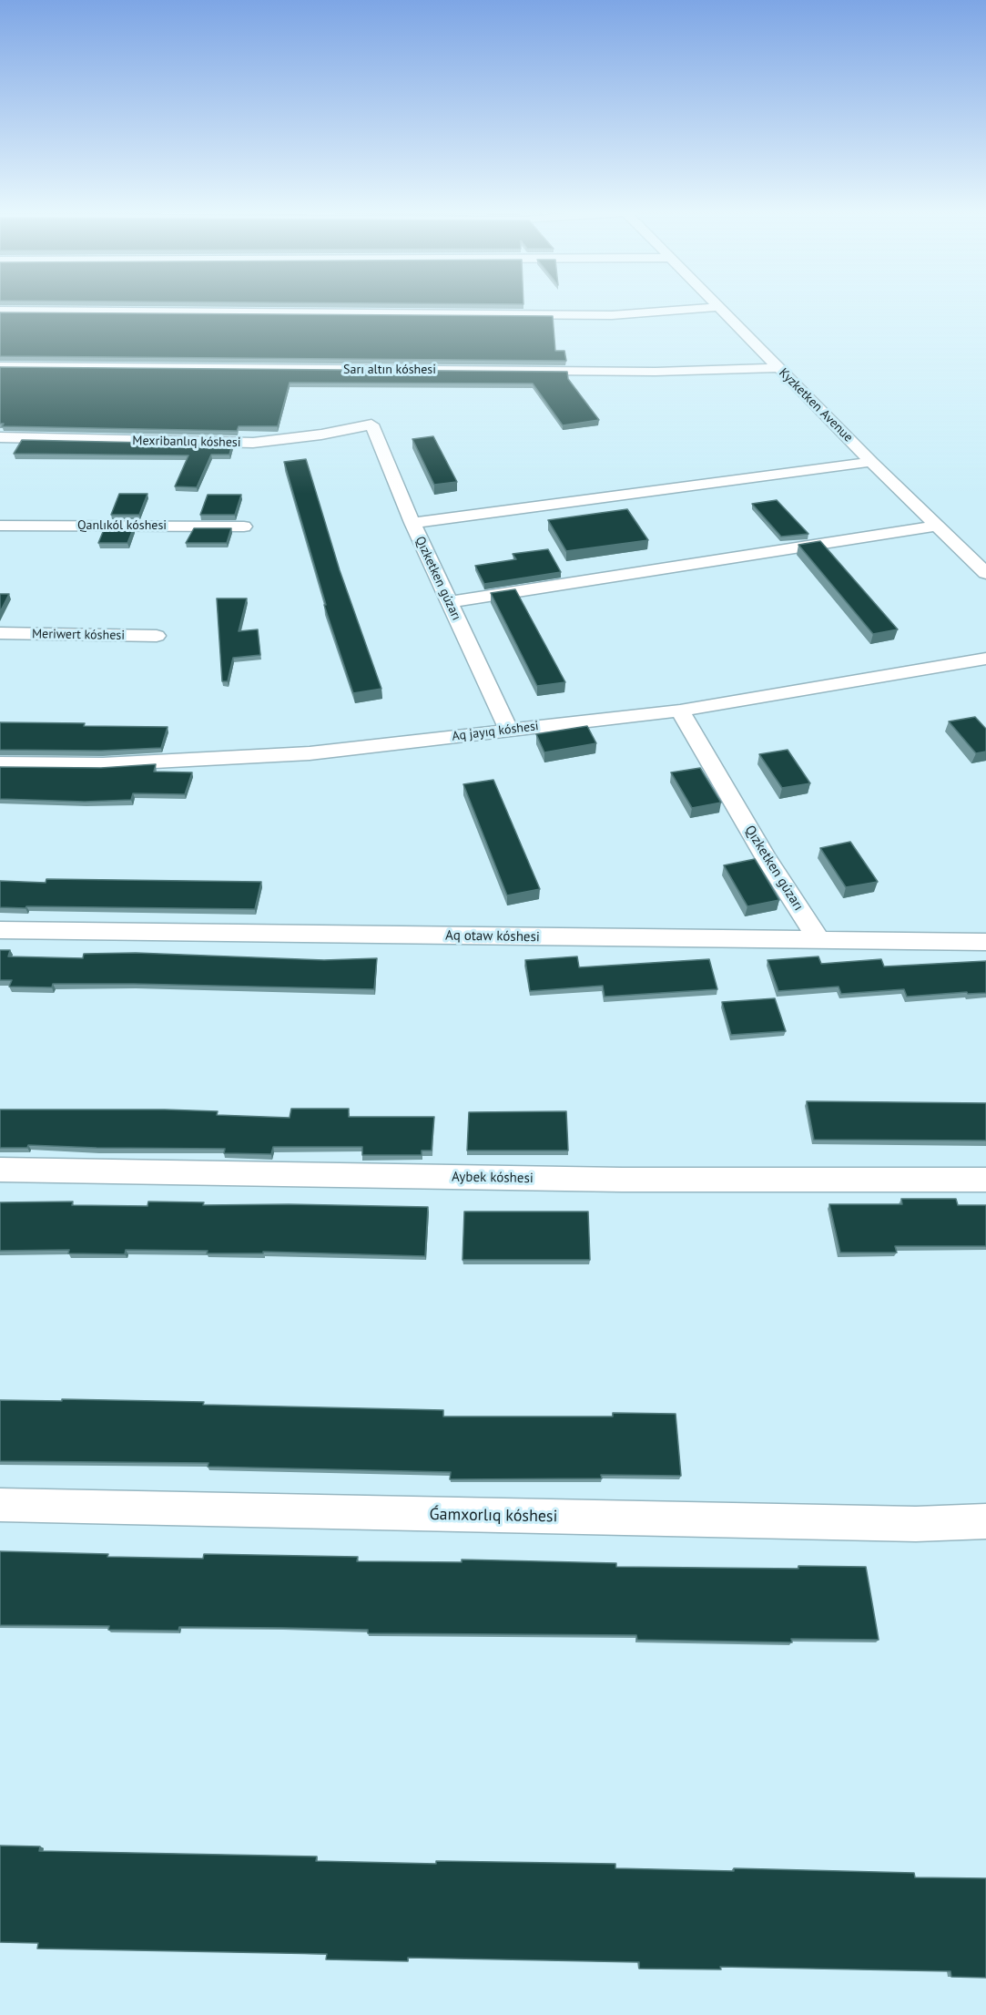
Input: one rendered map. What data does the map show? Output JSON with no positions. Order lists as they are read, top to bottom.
{
  "streets": {
    "street": [
      "Sarı altın kóshesi",
      "Kyzketken Avenue",
      "Mexribanlıq kóshesi",
      "Qanlıkól kóshesi",
      "Qızketken gúzarı",
      "Meriwert kóshesi",
      "Aq jayıq kóshesi",
      "Aq otaw kóshesi",
      "Aybek kóshesi",
      "Ǵamxorlıq kóshesi"
    ]
  },
  "crossings": [
    ["Sarı altın kóshesi", "Kyzketken Avenue"],
    ["Mexribanlıq kóshesi", "Qızketken gúzarı"],
    ["Qızketken gúzarı", "Aq jayıq kóshesi"],
    ["Qızketken gúzarı", "Aq otaw kóshesi"]
  ]
}
